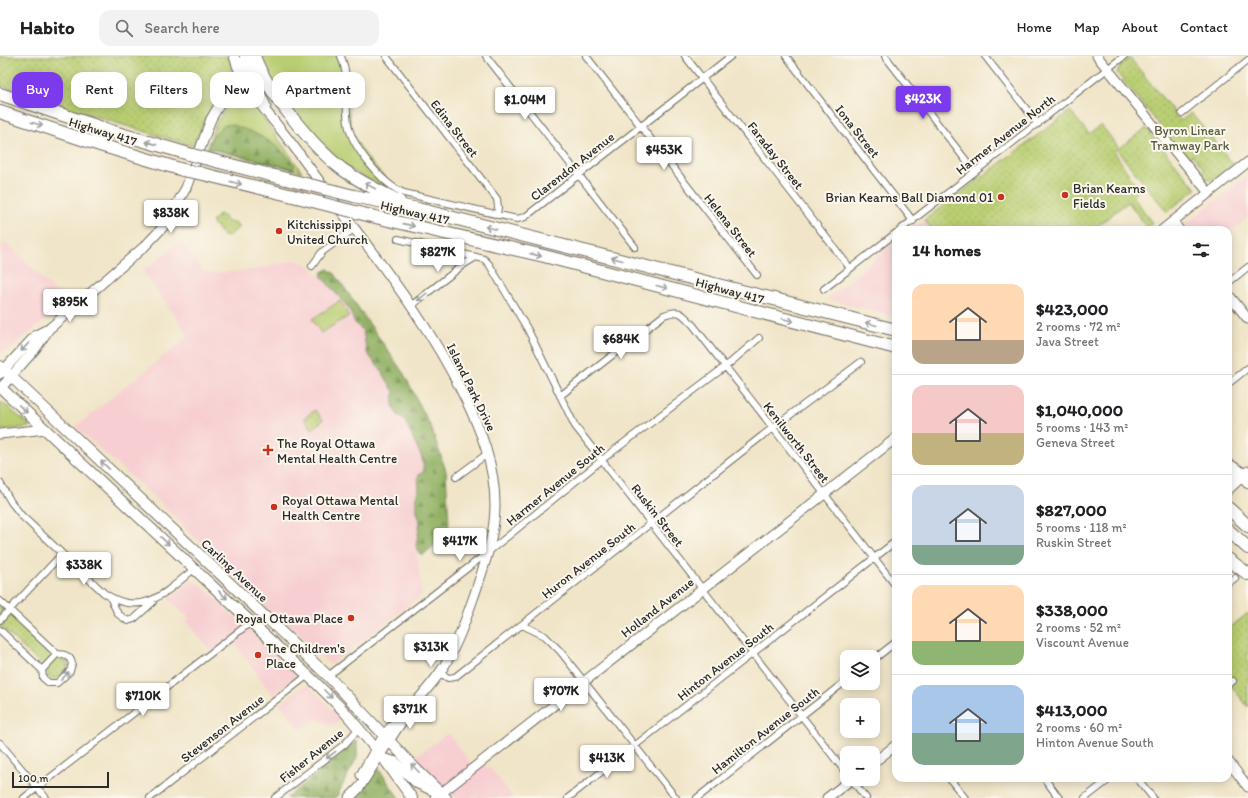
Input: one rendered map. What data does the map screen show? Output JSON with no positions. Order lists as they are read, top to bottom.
{
  "streets": {
    "highway": ["Highway 417"],
    "main road": ["Island Park Drive", "Carling Avenue", "Holland Avenue"],
    "street": [
      "Edina Street",
      "Iona Street",
      "Harmer Avenue North",
      "Faraday Street",
      "Clarendon Avenue",
      "Helena Street",
      "Kenilworth Street",
      "Harmer Avenue South",
      "Ruskin Street",
      "Huron Avenue South",
      "Hinton Avenue South",
      "Stevenson Avenue",
      "Hamilton Avenue South",
      "Fisher Avenue"
    ]
  },
  "crossings": [
    ["Edina Street", "Clarendon Avenue"],
    ["Iona Street", "Harmer Avenue North"],
    ["Faraday Street", "Clarendon Avenue"],
    ["Clarendon Avenue", "Helena Street"],
    ["Island Park Drive", "Harmer Avenue South"],
    ["Island Park Drive", "Huron Avenue South"],
    ["Island Park Drive", "Carling Avenue"],
    ["Kenilworth Street", "Harmer Avenue South"],
    ["Kenilworth Street", "Ruskin Street"],
    ["Kenilworth Street", "Huron Avenue South"],
    ["Kenilworth Street", "Holland Avenue"],
    ["Kenilworth Street", "Hinton Avenue South"],
    ["Harmer Avenue South", "Ruskin Street"],
    ["Harmer Avenue South", "Carling Avenue"],
    ["Ruskin Street", "Huron Avenue South"],
    ["Ruskin Street", "Holland Avenue"],
    ["Ruskin Street", "Hinton Avenue South"],
    ["Ruskin Street", "Hamilton Avenue South"],
    ["Carling Avenue", "Holland Avenue"],
    ["Carling Avenue", "Stevenson Avenue"],
    ["Carling Avenue", "Fisher Avenue"]
  ],
  "one_way": ["Fisher Avenue"],
  "parks": ["Byron Linear Tramway Park"],
  "places": {
    "other": [
      "Brian Kearns Fields",
      "Brian Kearns Ball Diamond 01",
      "Kitchissippi United Church",
      "Royal Ottawa Mental Health Centre",
      "Royal Ottawa Place",
      "The Children's Place"
    ],
    "health": ["The Royal Ottawa Mental Health Centre"]
  },
  "scale_bar": "100 m",
  "page": {
    "header": "Habito",
    "search": "Search here",
    "nav": [
      "Home",
      "Map",
      "About",
      "Contact"
    ],
    "chip": [
      "Buy",
      "Rent",
      "Filters",
      "New",
      "Apartment"
    ],
    "price": [
      "$423K",
      "$1.04M",
      "$453K",
      "$838K",
      "$827K",
      "$895K",
      "$684K",
      "$417K",
      "$338K",
      "$313K",
      "$707K",
      "$710K",
      "$371K",
      "$413K"
    ],
    "heading": "14 homes",
    "list": [
      {
        "name": "$423,000",
        "note": "2 rooms · 72 m² · Java Street"
      },
      {
        "name": "$1,040,000",
        "note": "5 rooms · 143 m² · Geneva Street"
      },
      {
        "name": "$827,000",
        "note": "5 rooms · 118 m² · Ruskin Street"
      },
      {
        "name": "$338,000",
        "note": "2 rooms · 52 m² · Viscount Avenue"
      },
      {
        "name": "$413,000",
        "note": "2 rooms · 60 m² · Hinton Avenue South"
      }
    ],
    "map_buttons": ["+", "−"],
    "scale": "100 m"
  }
}
